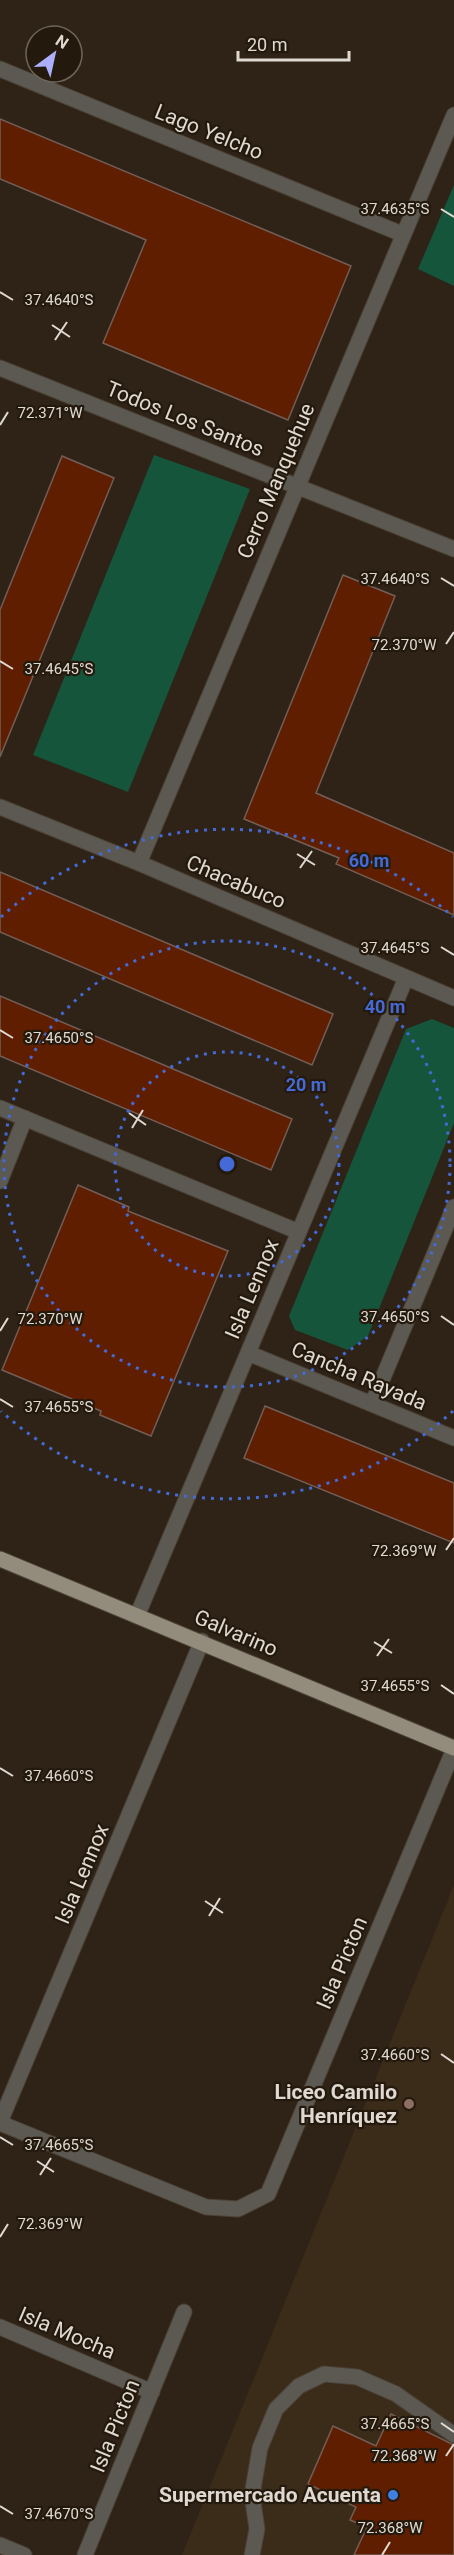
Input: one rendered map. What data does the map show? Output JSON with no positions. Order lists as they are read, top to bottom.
{
  "streets": {
    "main road": ["Galvarino"],
    "street": [
      "Lago Yelcho",
      "Todos Los Santos",
      "Cerro Manquehue",
      "Chacabuco",
      "Isla Lennox",
      "Cancha Rayada",
      "Isla Picton",
      "Isla Mocha"
    ]
  },
  "crossings": [
    ["Lago Yelcho", "Cerro Manquehue"],
    ["Todos Los Santos", "Cerro Manquehue"],
    ["Cerro Manquehue", "Chacabuco"],
    ["Chacabuco", "Isla Lennox"],
    ["Isla Lennox", "Cancha Rayada"],
    ["Isla Lennox", "Galvarino"],
    ["Isla Lennox", "Isla Picton"],
    ["Galvarino", "Isla Picton"],
    ["Isla Picton", "Isla Mocha"]
  ],
  "places": ["Liceo Camilo Henríquez", "Supermercado Acuenta"],
  "scale_bar": "20 m",
  "north": "top right",
  "coordinates": [
    "37.4635°S",
    "37.4640°S",
    "72.371°W",
    "72.370°W",
    "37.4645°S",
    "37.4650°S",
    "37.4655°S",
    "72.369°W",
    "37.4660°S",
    "37.4665°S",
    "72.368°W",
    "37.4670°S"
  ],
  "rings": ["60 m", "40 m", "20 m"]
}
